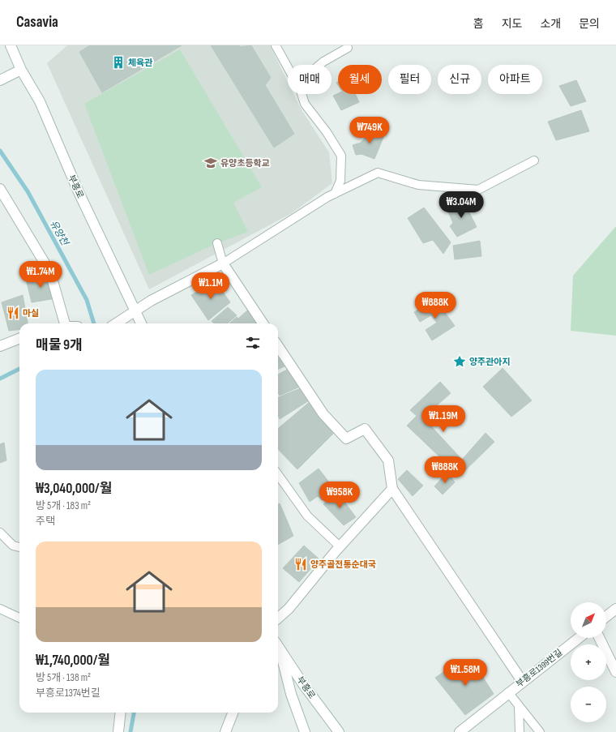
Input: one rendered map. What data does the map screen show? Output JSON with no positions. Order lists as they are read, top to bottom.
{
  "streets": {
    "street": ["부흥로", "부흥로1399번길"]
  },
  "water": ["유양천"],
  "places": {
    "building": ["체육관"],
    "school or university": ["유양초등학교"],
    "restaurant": ["마실", "양주골전통순대국"],
    "place": ["양주관아지"]
  },
  "north": "top right",
  "page": {
    "header": "Casavia",
    "nav": [
      "홈",
      "지도",
      "소개",
      "문의"
    ],
    "chip": [
      "매매",
      "월세",
      "필터",
      "신규",
      "아파트"
    ],
    "price": [
      "₩749K",
      "₩3.04M",
      "₩1.74M",
      "₩1.1M",
      "₩888K",
      "₩1.19M",
      "₩888K",
      "₩958K",
      "₩1.58M"
    ],
    "heading": "매물 9개",
    "list": [
      {
        "name": "₩3,040,000/월",
        "note": "방 5개 · 183 m² · 주택"
      },
      {
        "name": "₩1,740,000/월",
        "note": "방 5개 · 138 m² · 부흥로1374번길"
      }
    ],
    "map_buttons": ["+", "−"]
  }
}
